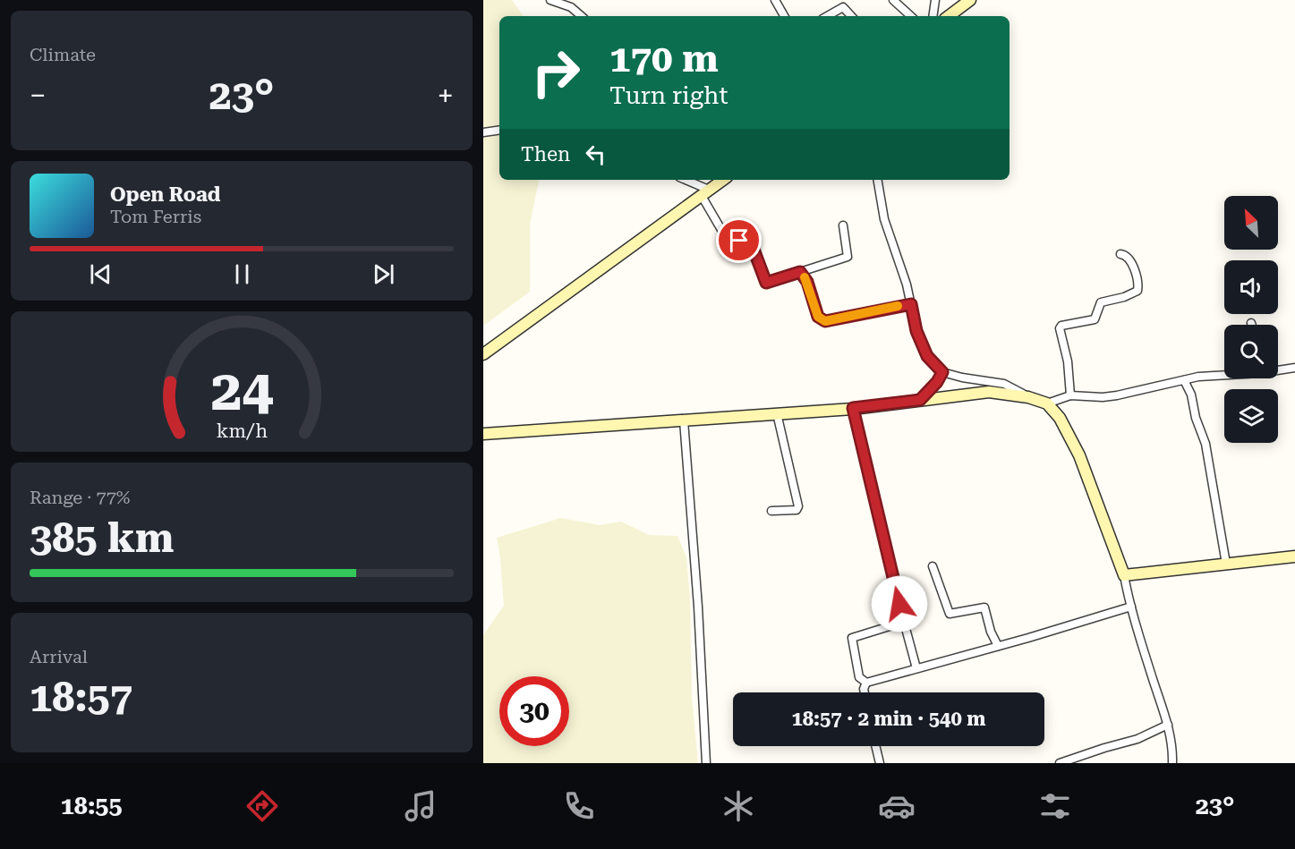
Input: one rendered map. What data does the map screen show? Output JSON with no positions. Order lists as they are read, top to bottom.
{
  "north": "top left",
  "page": {
    "tile": [
      "Climate",
      ["Range · 77%", "385 km"],
      ["Arrival", "18:57"]
    ],
    "turn": ["170 m", "Turn right"],
    "heat": ["−", "23°", "+"],
    "then": "Then",
    "song": ["Open Road", "Tom Ferris"],
    "limit": "30",
    "trip": "18:57 · 2 min · 540 m",
    "tabs": ["18:55", "23°"],
    "gauge": ["24", "km/h"]
  }
}
